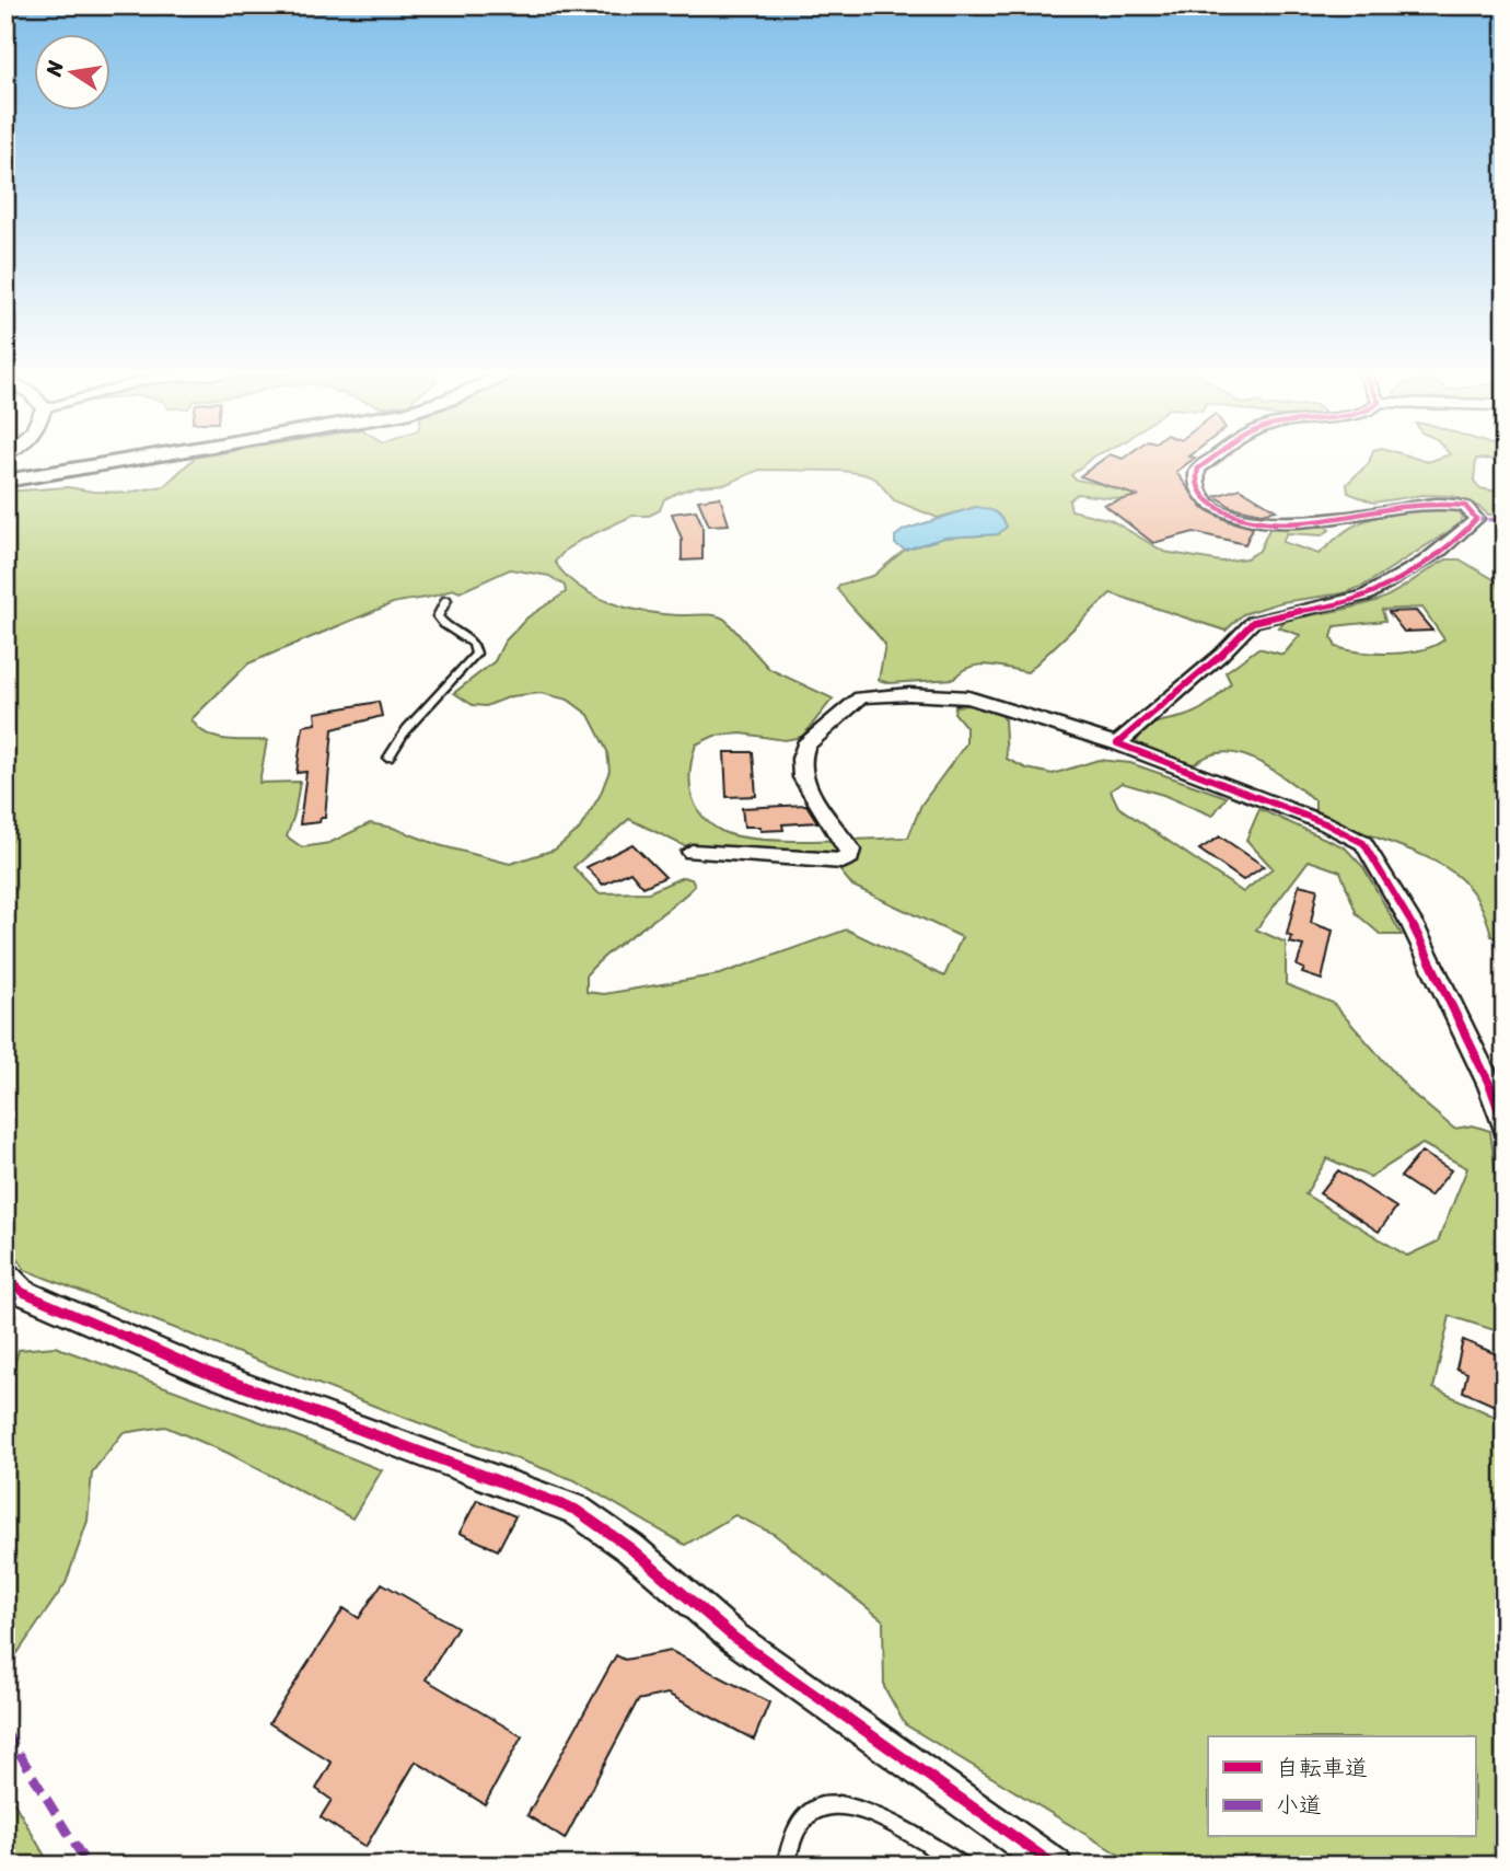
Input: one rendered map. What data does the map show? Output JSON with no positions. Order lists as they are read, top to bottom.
{
  "legend": ["自転車道", "小道"],
  "north": "left"
}
